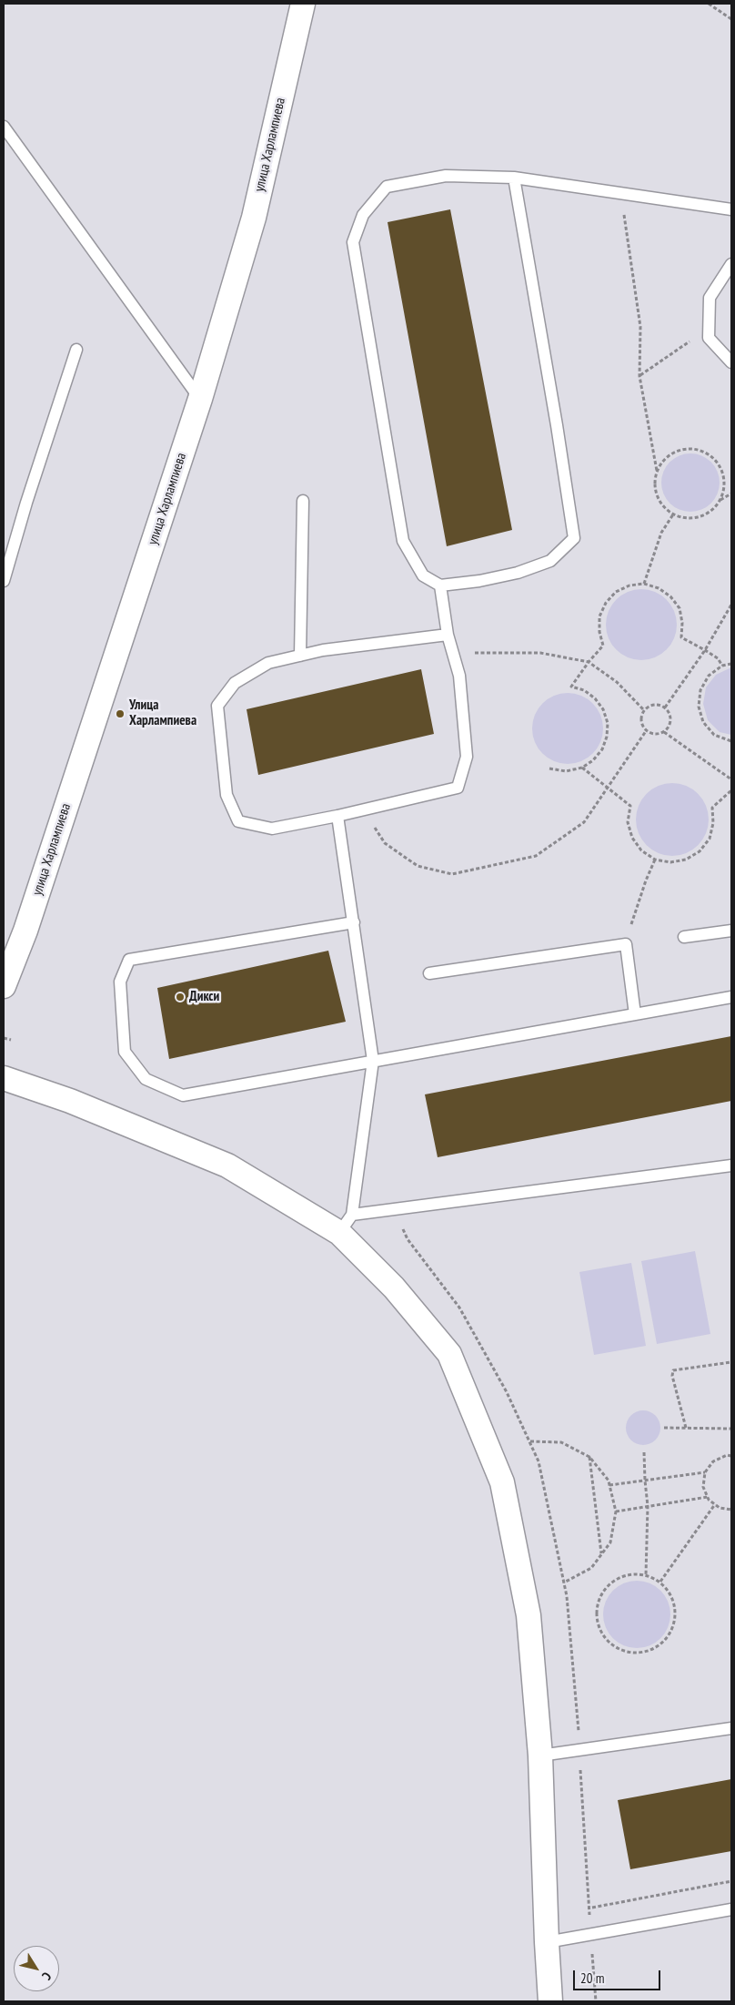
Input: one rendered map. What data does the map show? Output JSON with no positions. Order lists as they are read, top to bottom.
{
  "streets": {
    "street": ["улица Харлампиева"]
  },
  "places": ["Улица Харлампиева", "Дикси"],
  "scale_bar": "20 m",
  "north": "bottom right"
}
